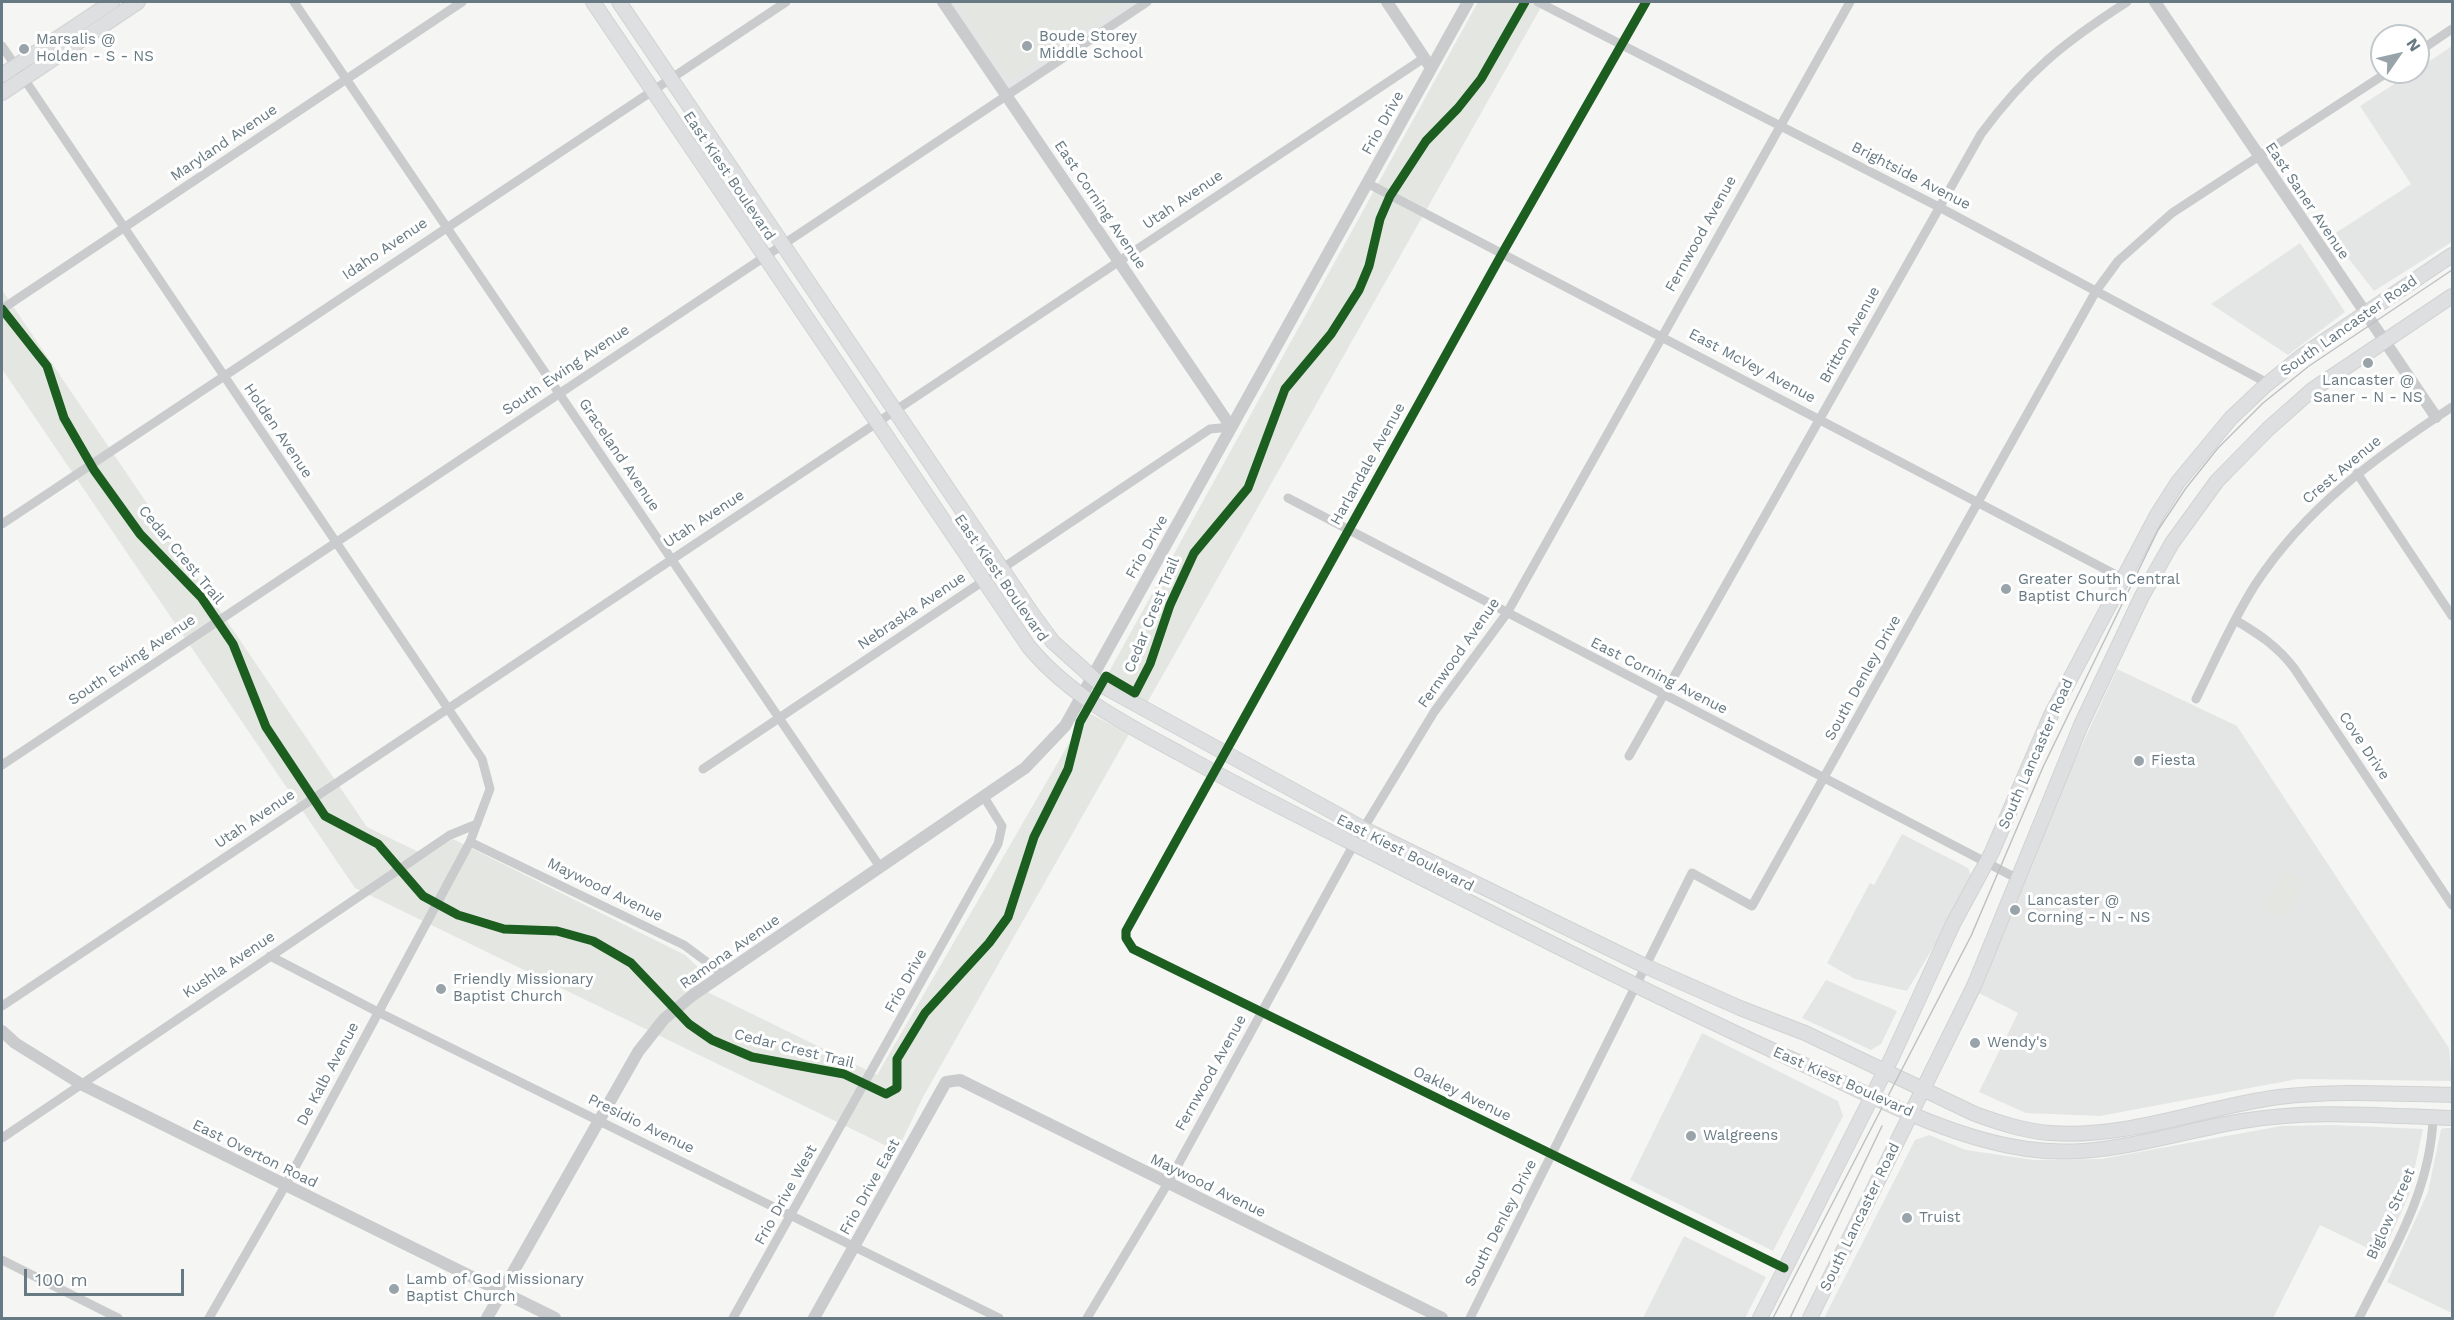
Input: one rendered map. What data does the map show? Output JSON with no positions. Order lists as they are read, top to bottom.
{
  "streets": {
    "main road": ["East Kiest Boulevard", "South Lancaster Road"],
    "street": [
      "Frio Drive",
      "Maryland Avenue",
      "Brightside Avenue",
      "Utah Avenue",
      "East Saner Avenue",
      "East Corning Avenue",
      "Fernwood Avenue",
      "Idaho Avenue",
      "Britton Avenue",
      "East McVey Avenue",
      "South Ewing Avenue",
      "Holden Avenue",
      "Graceland Avenue",
      "Harlandale Avenue",
      "Crest Avenue",
      "Nebraska Avenue",
      "South Denley Drive",
      "Cove Drive",
      "Maywood Avenue",
      "Ramona Avenue",
      "Kushla Avenue",
      "De Kalb Avenue",
      "Oakley Avenue",
      "Presidio Avenue",
      "East Overton Road",
      "Frio Drive East",
      "Frio Drive West",
      "Biglow Street"
    ],
    "cycle path": ["Cedar Crest Trail"]
  },
  "crossings": [
    ["Frio Drive", "East Kiest Boulevard"],
    ["Frio Drive", "Utah Avenue"],
    ["Frio Drive", "East Corning Avenue"],
    ["Frio Drive", "East McVey Avenue"],
    ["Frio Drive", "Nebraska Avenue"],
    ["Frio Drive", "Ramona Avenue"],
    ["Frio Drive", "Frio Drive West"],
    ["Maryland Avenue", "Holden Avenue"],
    ["Maryland Avenue", "Graceland Avenue"],
    ["East Kiest Boulevard", "Utah Avenue"],
    ["East Kiest Boulevard", "Fernwood Avenue"],
    ["East Kiest Boulevard", "Idaho Avenue"],
    ["East Kiest Boulevard", "South Lancaster Road"],
    ["East Kiest Boulevard", "South Ewing Avenue"],
    ["East Kiest Boulevard", "Harlandale Avenue"],
    ["East Kiest Boulevard", "Nebraska Avenue"],
    ["East Kiest Boulevard", "South Denley Drive"],
    ["East Kiest Boulevard", "Biglow Street"],
    ["Brightside Avenue", "Fernwood Avenue"],
    ["Brightside Avenue", "South Lancaster Road"],
    ["Brightside Avenue", "Britton Avenue"],
    ["Brightside Avenue", "Harlandale Avenue"],
    ["Brightside Avenue", "South Denley Drive"],
    ["Utah Avenue", "East Corning Avenue"],
    ["Utah Avenue", "Holden Avenue"],
    ["Utah Avenue", "Graceland Avenue"],
    ["East Saner Avenue", "South Lancaster Road"],
    ["East Saner Avenue", "Crest Avenue"],
    ["East Saner Avenue", "South Denley Drive"],
    ["East Corning Avenue", "Fernwood Avenue"],
    ["East Corning Avenue", "South Lancaster Road"],
    ["East Corning Avenue", "Britton Avenue"],
    ["East Corning Avenue", "South Ewing Avenue"],
    ["East Corning Avenue", "Harlandale Avenue"],
    ["East Corning Avenue", "Nebraska Avenue"],
    ["East Corning Avenue", "South Denley Drive"],
    ["Fernwood Avenue", "East McVey Avenue"],
    ["Fernwood Avenue", "Maywood Avenue"],
    ["Fernwood Avenue", "Oakley Avenue"],
    ["Idaho Avenue", "Holden Avenue"],
    ["Idaho Avenue", "Graceland Avenue"],
    ["South Lancaster Road", "East McVey Avenue"],
    ["South Lancaster Road", "Oakley Avenue"],
    ["Britton Avenue", "East McVey Avenue"],
    ["East McVey Avenue", "Harlandale Avenue"],
    ["East McVey Avenue", "South Denley Drive"],
    ["South Ewing Avenue", "Holden Avenue"],
    ["South Ewing Avenue", "Graceland Avenue"],
    ["Holden Avenue", "Maywood Avenue"],
    ["Holden Avenue", "Kushla Avenue"],
    ["Holden Avenue", "De Kalb Avenue"],
    ["Graceland Avenue", "Nebraska Avenue"],
    ["Graceland Avenue", "Ramona Avenue"],
    ["Harlandale Avenue", "Oakley Avenue"],
    ["Crest Avenue", "Cove Drive"],
    ["South Denley Drive", "Oakley Avenue"],
    ["Maywood Avenue", "Ramona Avenue"],
    ["Maywood Avenue", "De Kalb Avenue"],
    ["Maywood Avenue", "Frio Drive East"],
    ["Ramona Avenue", "Presidio Avenue"],
    ["Ramona Avenue", "East Overton Road"],
    ["Kushla Avenue", "Presidio Avenue"],
    ["Kushla Avenue", "East Overton Road"],
    ["De Kalb Avenue", "Presidio Avenue"],
    ["De Kalb Avenue", "East Overton Road"],
    ["Presidio Avenue", "Frio Drive East"],
    ["Presidio Avenue", "Frio Drive West"]
  ],
  "places": [
    "Boude Storey Middle School",
    "Marsalis @ Holden - S - NS",
    "Lancaster @ Saner - N - NS",
    "Greater South Central Baptist Church",
    "Fiesta",
    "Lancaster @ Corning - N - NS",
    "Friendly Missionary Baptist Church",
    "Wendy's",
    "Walgreens",
    "Truist",
    "Lamb of God Missionary Baptist Church"
  ],
  "scale_bar": "100 m",
  "north": "top right"
}
